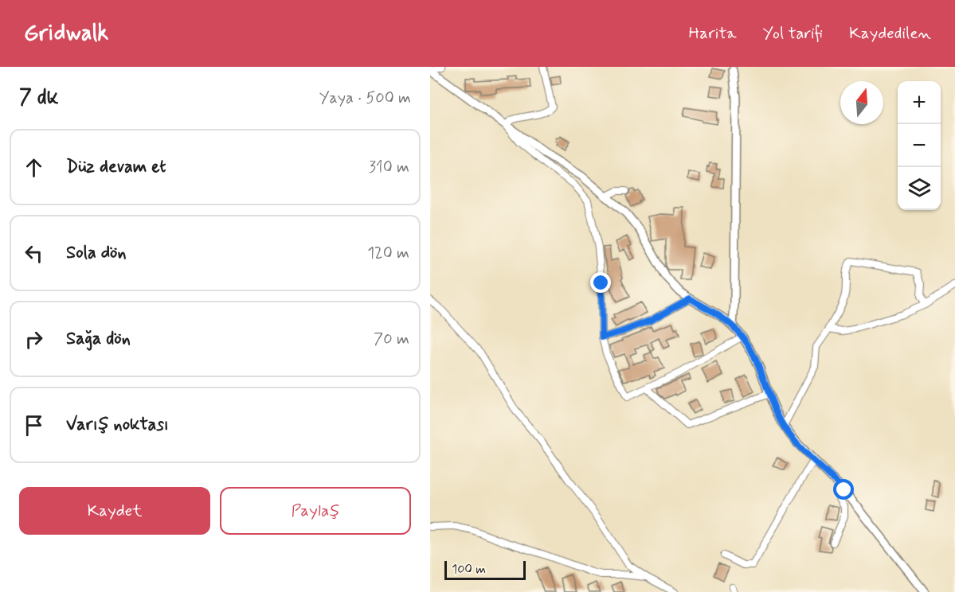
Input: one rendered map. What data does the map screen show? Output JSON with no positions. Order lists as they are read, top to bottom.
{
  "scale_bar": "100 m",
  "north": "top",
  "page": {
    "header": "Gridwalk",
    "nav": ["Harita", "Yol tarifi", "Kaydedilen"],
    "heading": ["7 dk", "Yaya · 500 m"],
    "map_buttons": ["+", "−"],
    "list": [
      ["Düz devam et", "310 m"],
      ["Sola dön", "120 m"],
      ["Sağa dön", "70 m"],
      "Varış noktası"
    ],
    "buttons": ["Kaydet", "Paylaş"],
    "scale": "100 m"
  }
}
